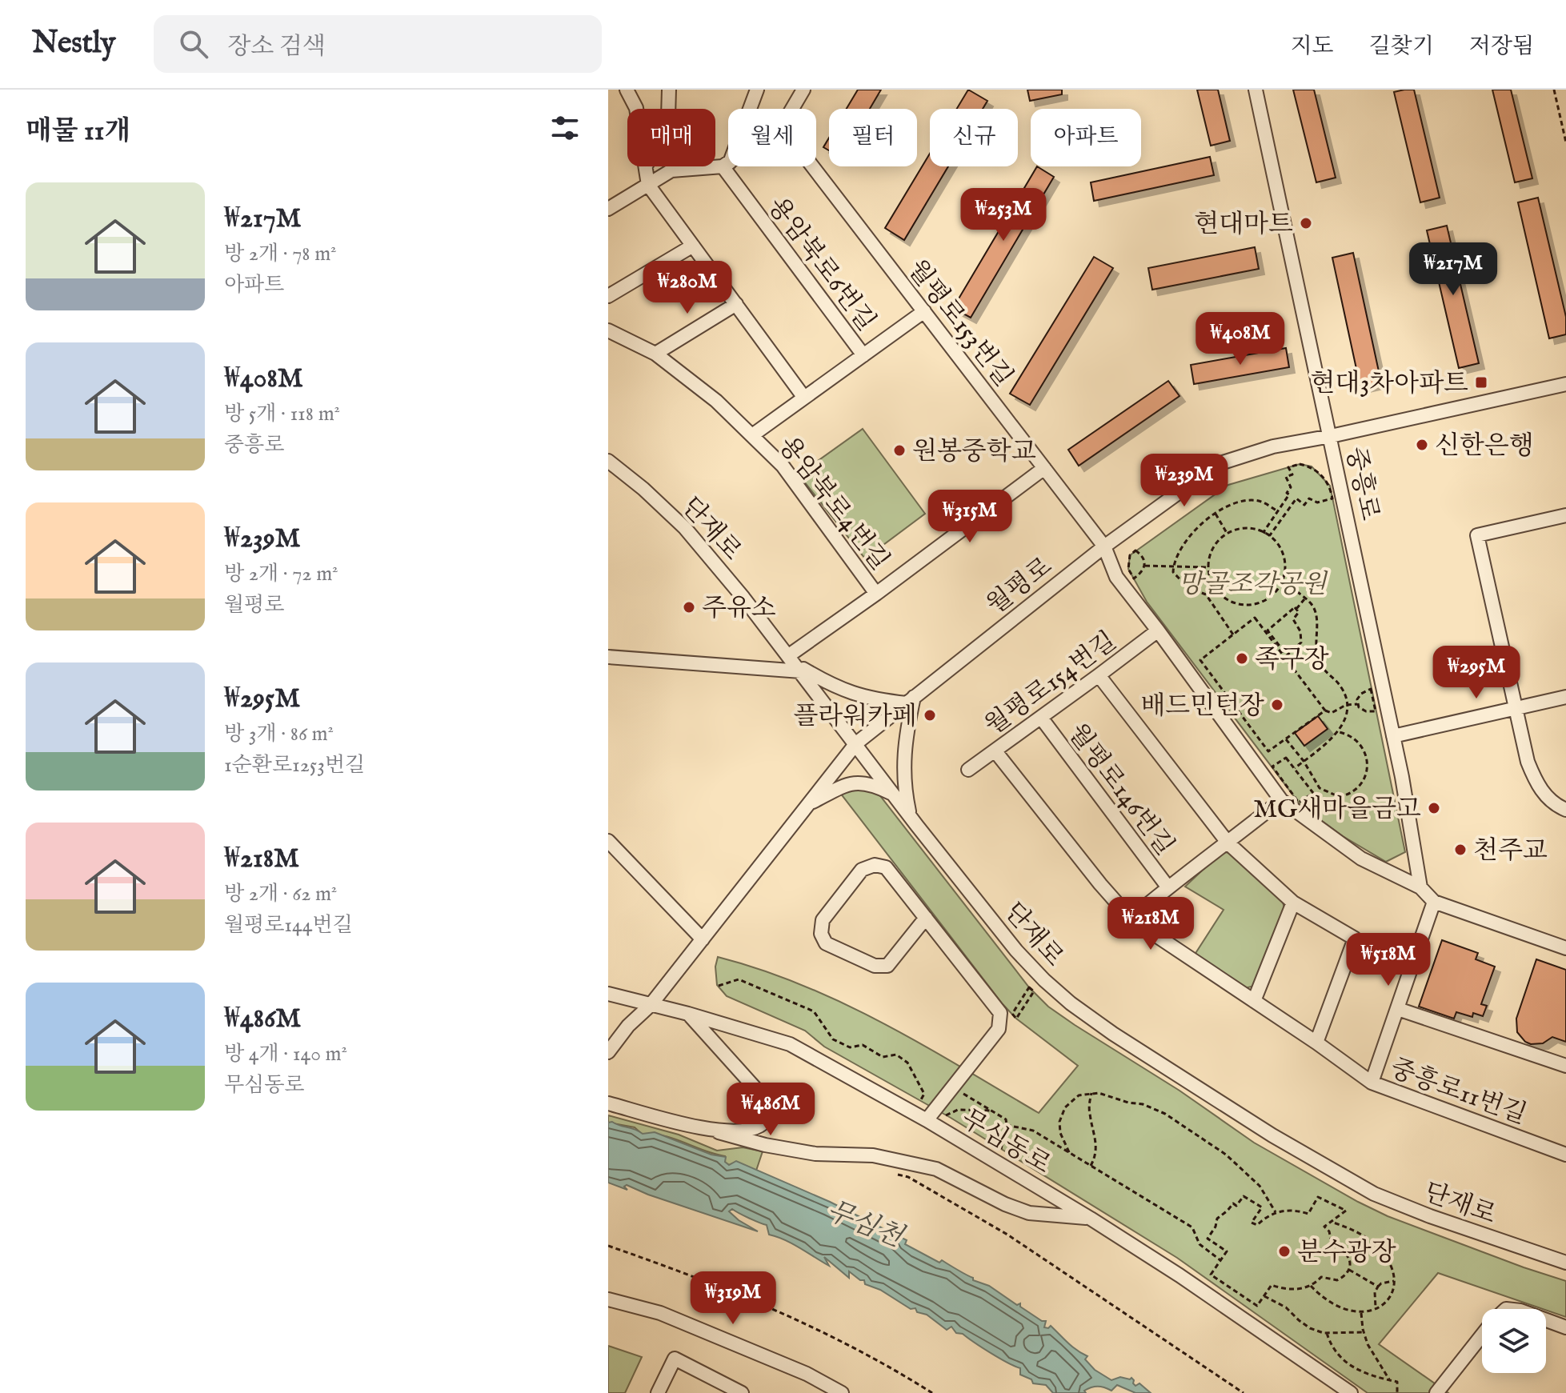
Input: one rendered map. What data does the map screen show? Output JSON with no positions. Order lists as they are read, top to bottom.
{
  "streets": {
    "street": [
      "용암북로6번길",
      "월평로153번길",
      "중흥로",
      "용암북로4번길",
      "단재로",
      "월평로",
      "월평로154번길",
      "월평로146번길",
      "중흥로11번길",
      "무심동로"
    ]
  },
  "crossings": [
    ["월평로153번길", "중흥로"],
    ["월평로153번길", "용암북로4번길"],
    ["월평로153번길", "월평로"],
    ["월평로153번길", "월평로154번길"],
    ["중흥로", "월평로"],
    ["단재로", "월평로"],
    ["월평로", "무심동로"],
    ["월평로154번길", "월평로146번길"],
    ["월평로154번길", "중흥로11번길"]
  ],
  "water": ["무심천"],
  "parks": ["망골조각공원"],
  "places": {
    "other": [
      "현대마트",
      "신한은행",
      "원봉중학교",
      "주유소",
      "족구장",
      "배드민턴장",
      "플라워카페",
      "MG새마을금고",
      "천주교",
      "분수광장"
    ],
    "transit": ["현대3차아파트"]
  },
  "page": {
    "header": "Nestly",
    "search": "장소 검색",
    "nav": ["지도", "길찾기", "저장됨"],
    "heading": "매물 11개",
    "chip": [
      "매매",
      "월세",
      "필터",
      "신규",
      "아파트"
    ],
    "list": [
      {
        "name": "₩217M",
        "note": "방 2개 · 78 m² · 아파트"
      },
      {
        "name": "₩408M",
        "note": "방 5개 · 118 m² · 중흥로"
      },
      {
        "name": "₩239M",
        "note": "방 2개 · 72 m² · 월평로"
      },
      {
        "name": "₩295M",
        "note": "방 3개 · 86 m² · 1순환로1253번길"
      },
      {
        "name": "₩218M",
        "note": "방 2개 · 62 m² · 월평로144번길"
      },
      {
        "name": "₩486M",
        "note": "방 4개 · 140 m² · 무심동로"
      }
    ],
    "price": [
      "₩253M",
      "₩217M",
      "₩280M",
      "₩408M",
      "₩239M",
      "₩315M",
      "₩295M",
      "₩218M",
      "₩518M",
      "₩486M",
      "₩319M"
    ]
  }
}
